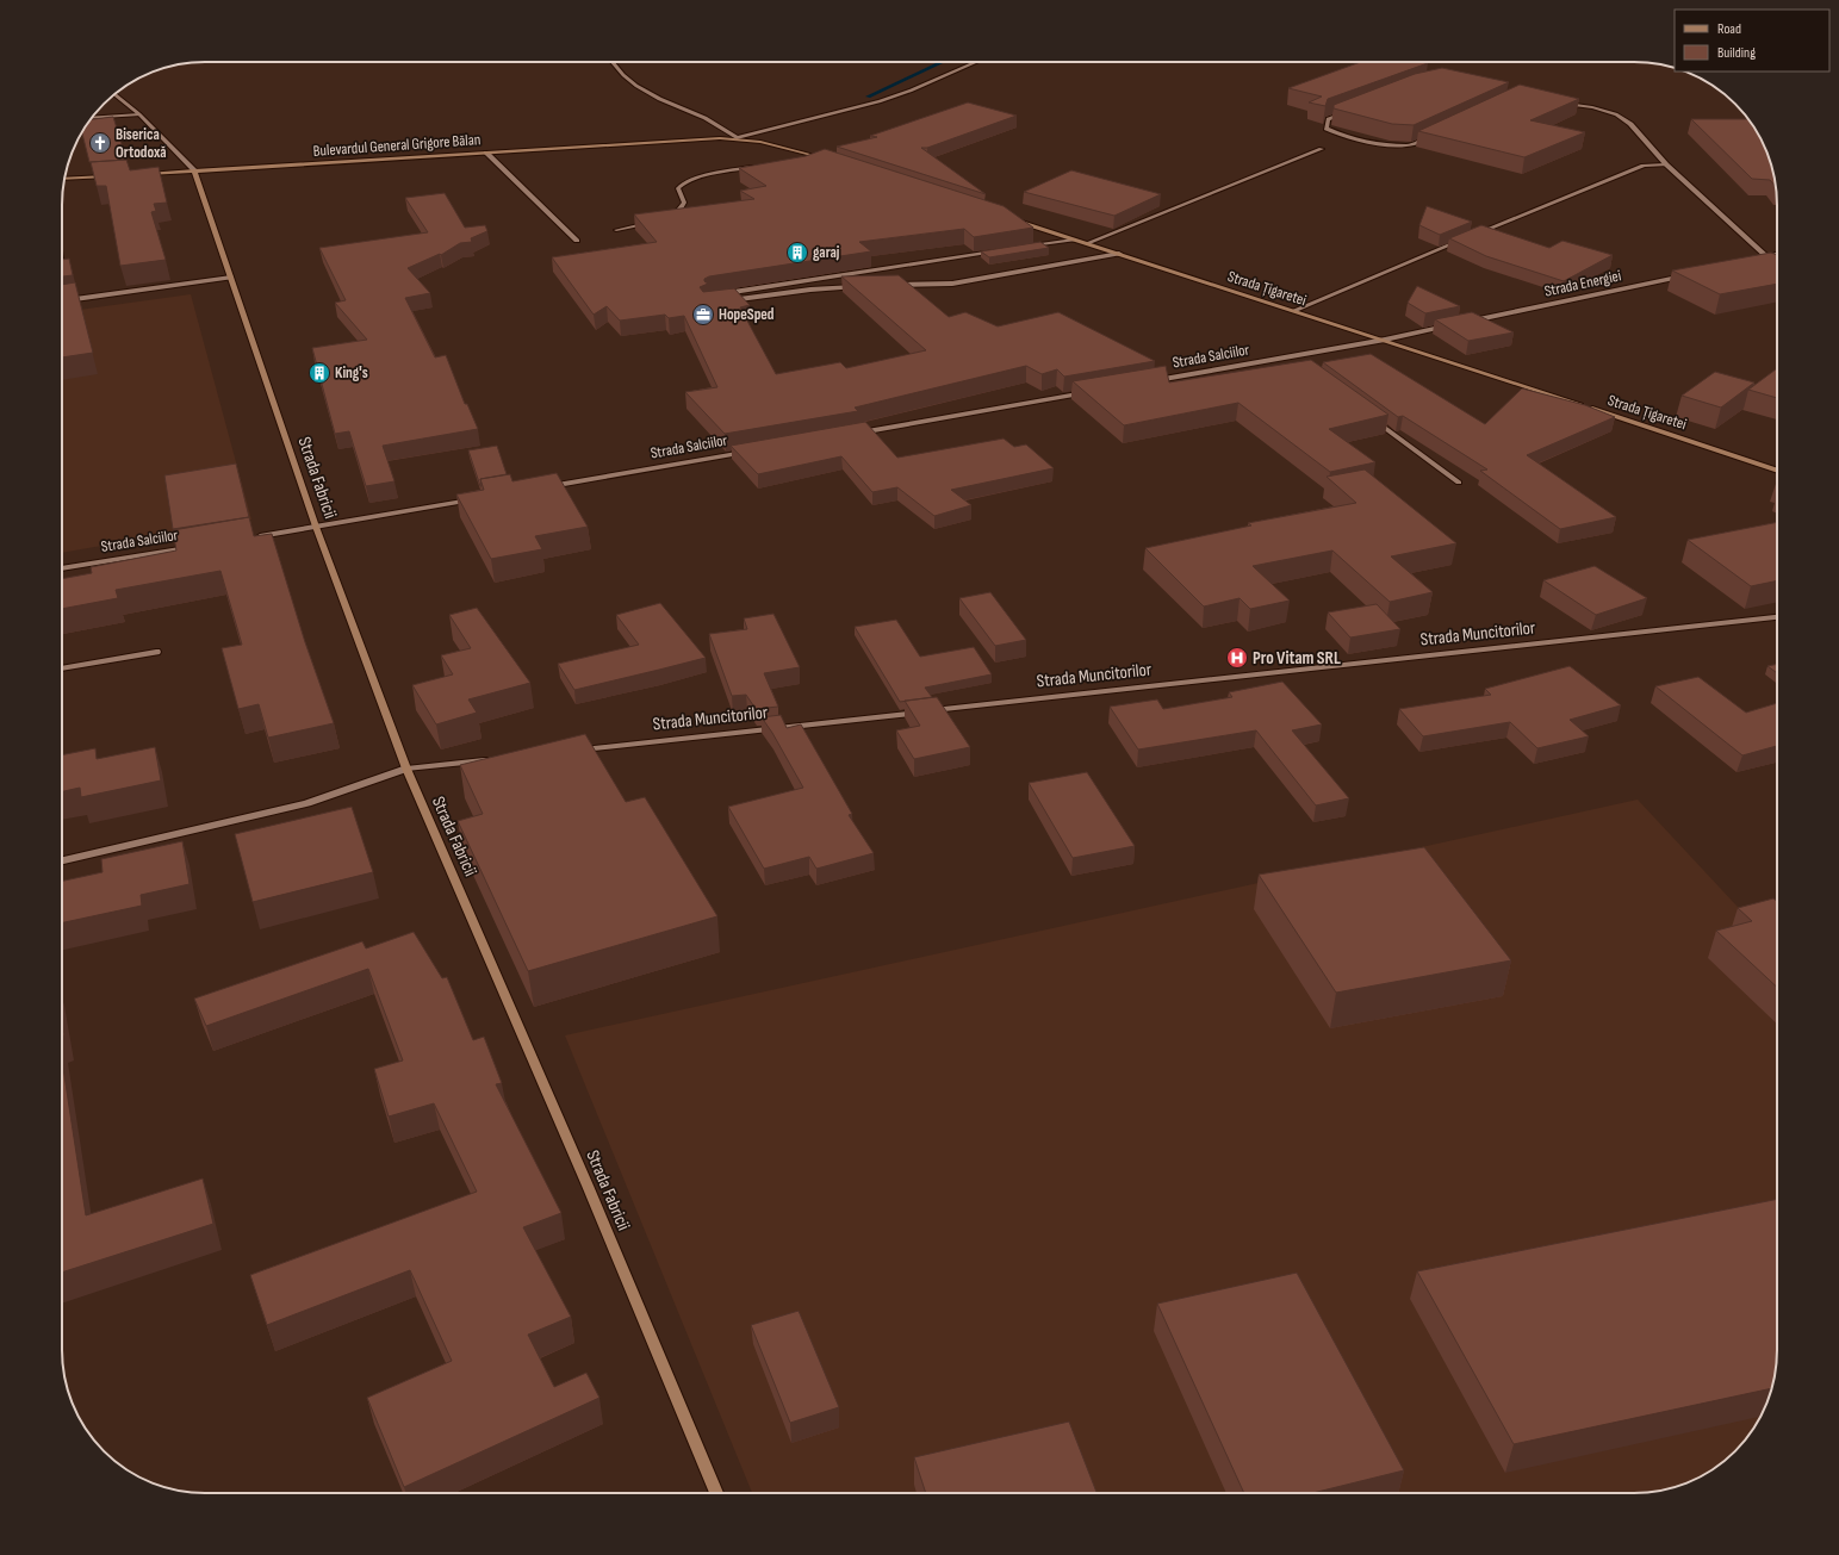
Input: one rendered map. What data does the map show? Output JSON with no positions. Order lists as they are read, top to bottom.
{
  "streets": {
    "main road": ["Bulevardul General Grigore Bălan", "Strada Țigaretei", "Strada Fabricii"],
    "street": ["Strada Energiei", "Strada Salciilor", "Strada Muncitorilor"]
  },
  "crossings": [
    ["Bulevardul General Grigore Bălan", "Strada Fabricii"],
    ["Strada Țigaretei", "Strada Salciilor"]
  ],
  "places": {
    "church": ["Biserica Ortodoxă"],
    "building": ["garaj", "King's"],
    "office": ["HopeSped"],
    "hospital": ["Pro Vitam SRL"]
  },
  "legend": ["Road", "Building"]
}
